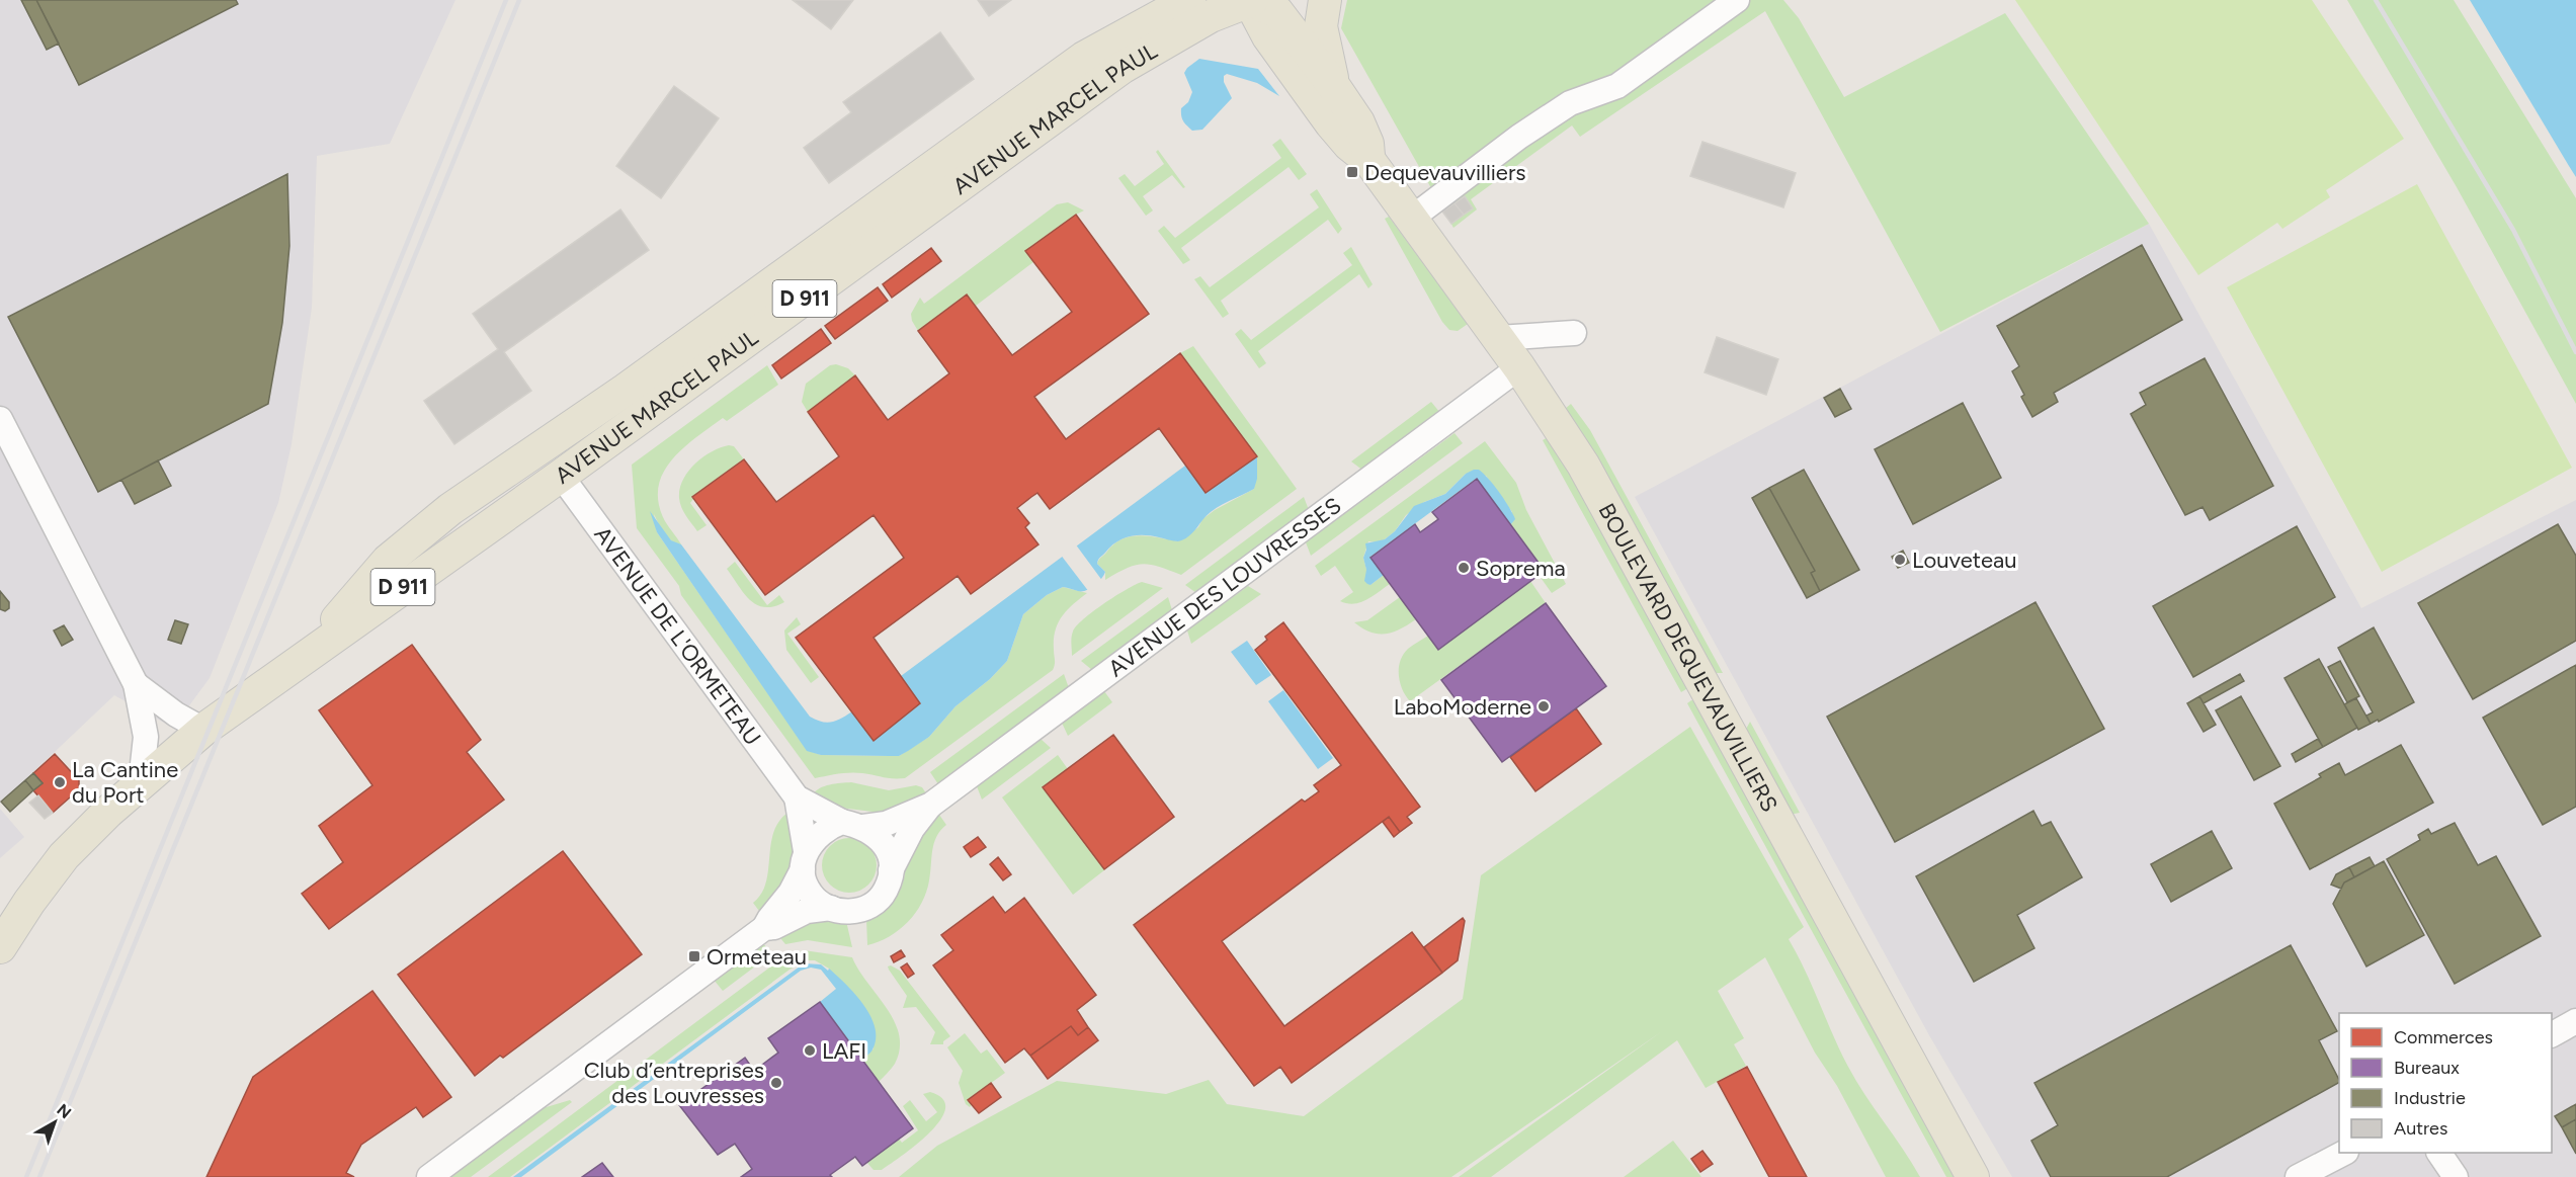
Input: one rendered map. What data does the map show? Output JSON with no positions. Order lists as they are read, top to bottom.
{
  "streets": {
    "main road": ["AVENUE MARCEL PAUL", "D 911", "BOULEVARD DEQUEVAUVILLIERS"],
    "street": ["AVENUE DES LOUVRESSES", "AVENUE DE L'ORMETEAU"]
  },
  "crossings": [
    ["AVENUE MARCEL PAUL", "AVENUE DE L'ORMETEAU"],
    ["AVENUE MARCEL PAUL", "BOULEVARD DEQUEVAUVILLIERS"],
    ["AVENUE DES LOUVRESSES", "AVENUE DE L'ORMETEAU"],
    ["AVENUE DES LOUVRESSES", "BOULEVARD DEQUEVAUVILLIERS"]
  ],
  "places": {
    "transit": ["Dequevauvilliers", "Ormeteau"],
    "other": [
      "Louveteau",
      "Soprema",
      "LaboModerne",
      "La Cantine du Port",
      "LAFI",
      "Club d’entreprises des Louvresses"
    ]
  },
  "legend": [
    "Commerces",
    "Bureaux",
    "Industrie",
    "Autres"
  ],
  "north": "top right"
}
